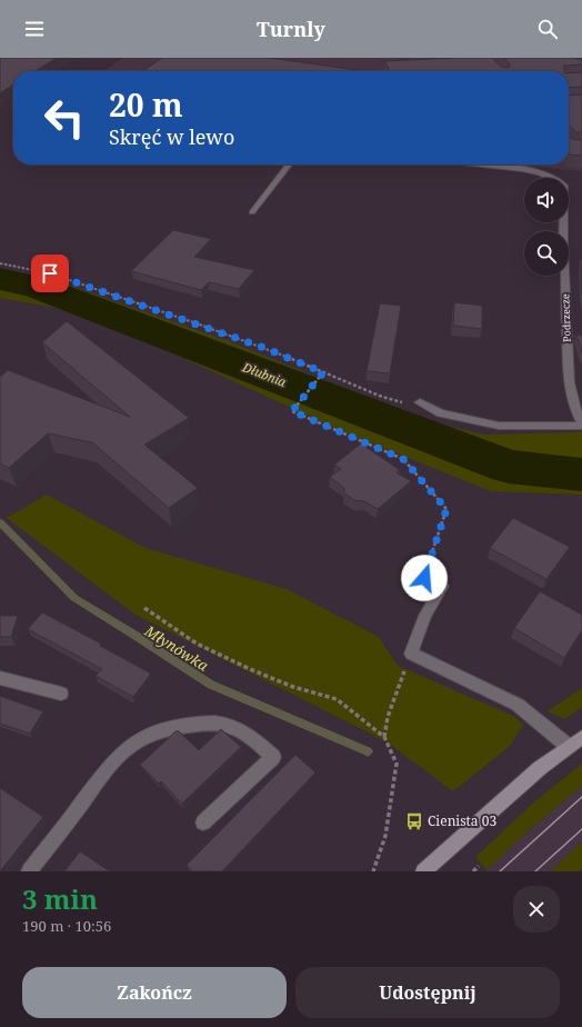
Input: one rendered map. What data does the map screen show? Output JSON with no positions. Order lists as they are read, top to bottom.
{
  "streets": {
    "street": ["Podrzecze"]
  },
  "water": ["Dłubnia", "Młynówka"],
  "places": {
    "bus stop": ["Cienista 03"]
  },
  "page": {
    "header": "Turnly",
    "turn": ["20 m", "Skręć w lewo"],
    "heading": ["3 min", "190 m · 10:56"],
    "buttons": ["Zakończ", "Udostępnij"]
  }
}
